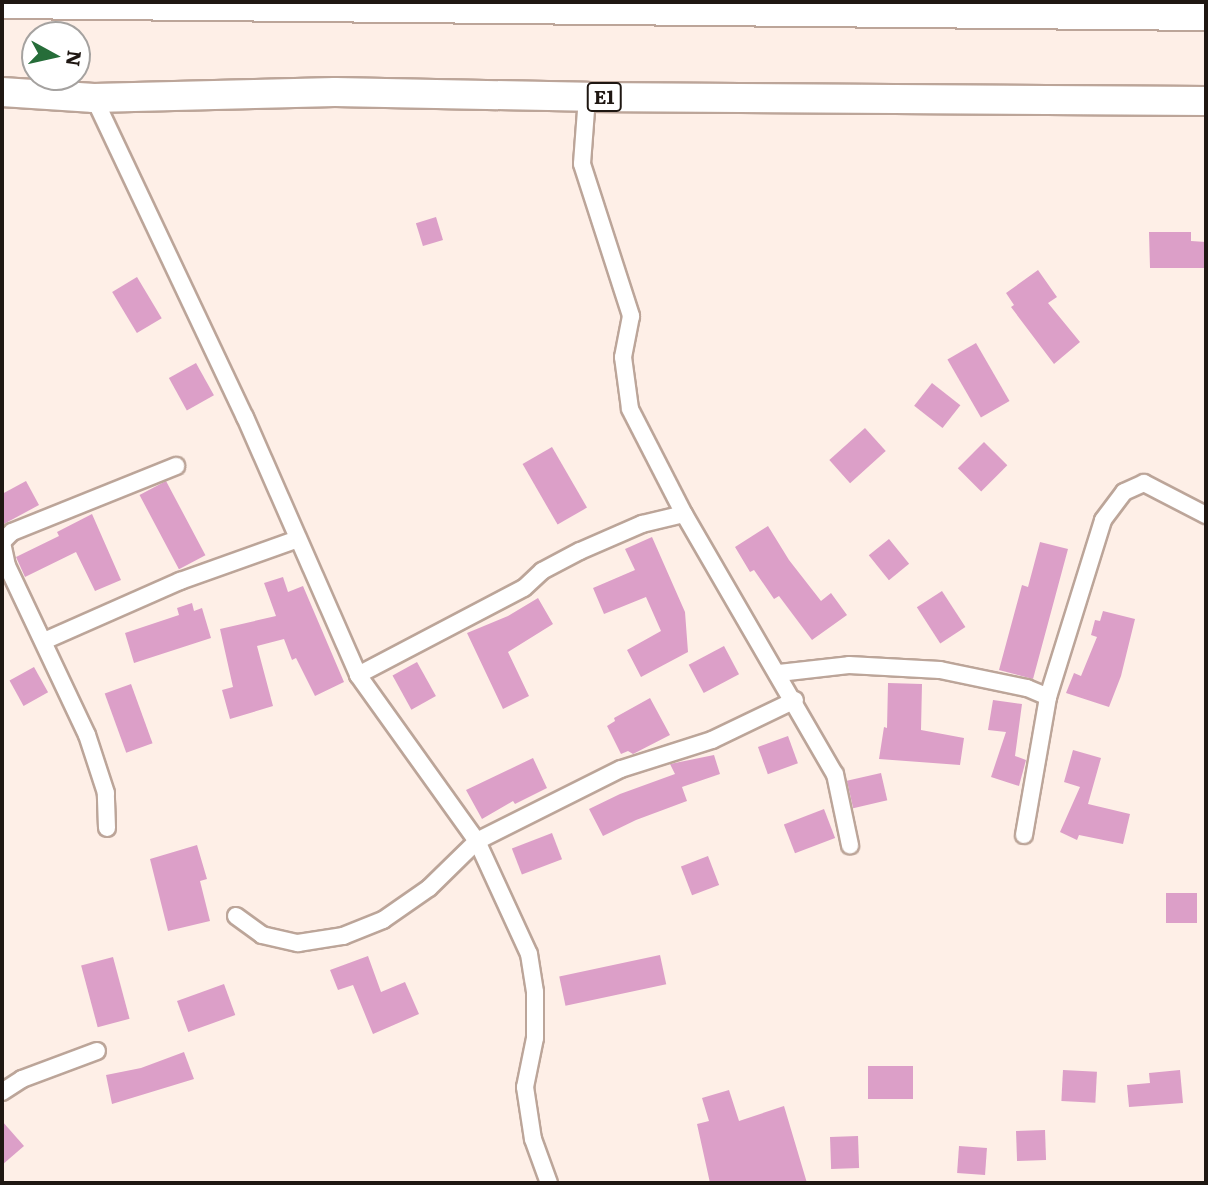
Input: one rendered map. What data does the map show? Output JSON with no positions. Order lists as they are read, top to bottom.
{
  "streets": {
    "highway": ["E1"]
  },
  "north": "right"
}
